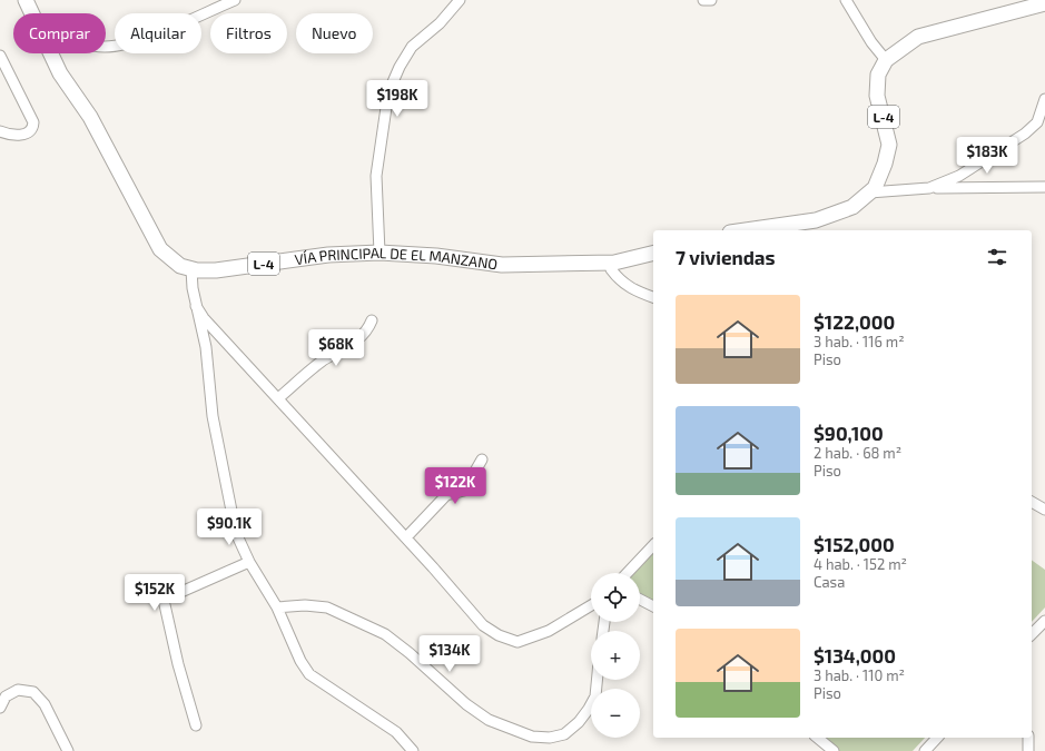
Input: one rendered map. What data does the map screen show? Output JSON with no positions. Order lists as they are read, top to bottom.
{
  "streets": {
    "main road": ["L-4", "VÍA PRINCIPAL DE EL MANZANO"]
  },
  "page": {
    "chip": [
      "Comprar",
      "Alquilar",
      "Filtros",
      "Nuevo"
    ],
    "price": [
      "$198K",
      "$183K",
      "$68K",
      "$122K",
      "$90.1K",
      "$152K",
      "$134K"
    ],
    "heading": "7 viviendas",
    "list": [
      {
        "name": "$122,000",
        "note": "3 hab. · 116 m² · Piso"
      },
      {
        "name": "$90,100",
        "note": "2 hab. · 68 m² · Piso"
      },
      {
        "name": "$152,000",
        "note": "4 hab. · 152 m² · Casa"
      },
      {
        "name": "$134,000",
        "note": "3 hab. · 110 m² · Piso"
      }
    ],
    "map_buttons": ["+", "−"]
  }
}
